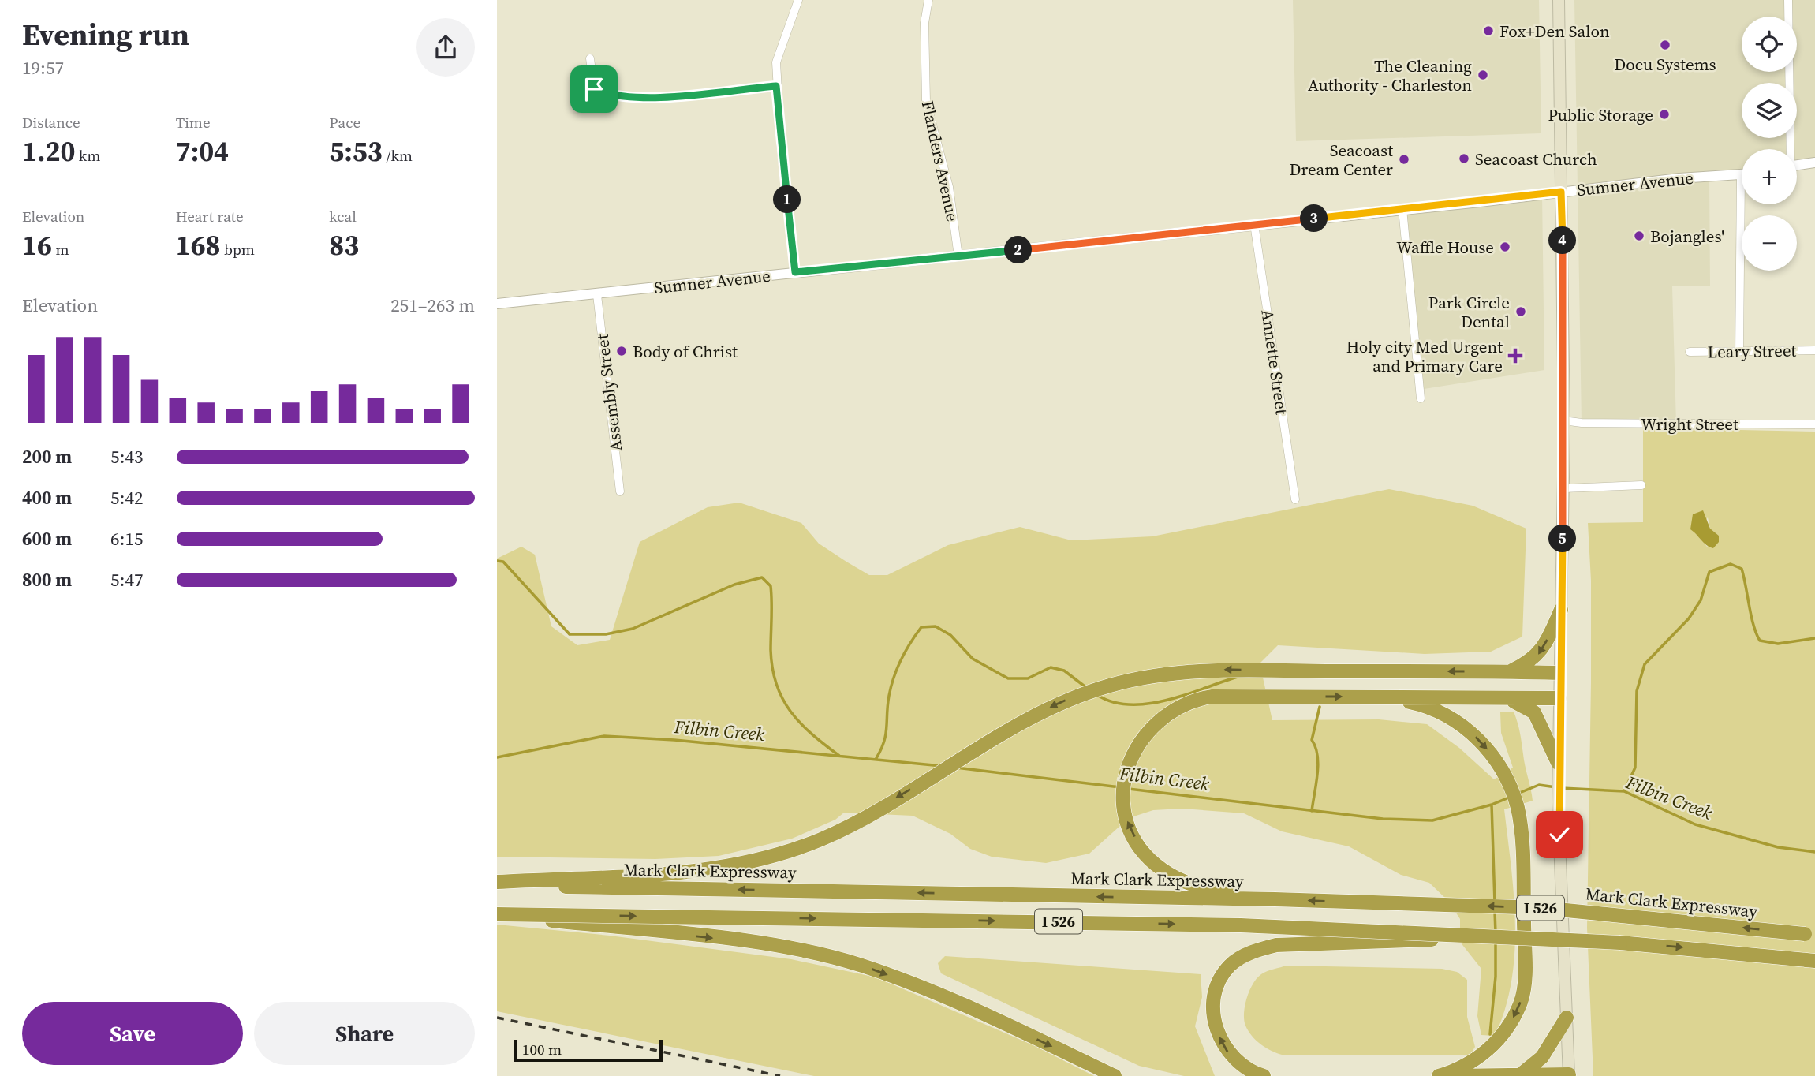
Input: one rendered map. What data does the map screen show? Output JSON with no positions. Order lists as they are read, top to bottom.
{
  "streets": {
    "highway": ["Mark Clark Expressway", "I 526"],
    "street": [
      "Flanders Avenue",
      "Sumner Avenue",
      "Leary Street",
      "Annette Street",
      "Assembly Street",
      "Wright Street"
    ]
  },
  "crossings": [
    ["Flanders Avenue", "Sumner Avenue"],
    ["Sumner Avenue", "Annette Street"],
    ["Sumner Avenue", "Assembly Street"]
  ],
  "water": ["Filbin Creek"],
  "places": {
    "other": [
      "Fox+Den Salon",
      "Docu Systems",
      "The Cleaning Authority - Charleston",
      "Public Storage",
      "Seacoast Church",
      "Seacoast Dream Center",
      "Bojangles'",
      "Waffle House",
      "Park Circle Dental",
      "Body of Christ"
    ],
    "health": ["Holy city Med Urgent and Primary Care"]
  },
  "scale_bar": "100 m",
  "page": {
    "heading": ["Evening run", "19:57"],
    "map_buttons": ["+", "−"],
    "stats": [
      ["Distance", "1.20 km"],
      ["Time", "7:04"],
      ["Pace", "5:53 /km"],
      ["Elevation", "16 m"],
      ["Heart rate", "168 bpm"],
      ["kcal", "83"]
    ],
    "pins": [
      "1",
      "3",
      "4",
      "2",
      "5"
    ],
    "chart": ["Elevation", "251–263 m"],
    "list": [
      {
        "name": "200 m",
        "note": "5:43"
      },
      {
        "name": "400 m",
        "note": "5:42"
      },
      {
        "name": "600 m",
        "note": "6:15"
      },
      {
        "name": "800 m",
        "note": "5:47"
      }
    ],
    "buttons": ["Save", "Share"],
    "scale": "100 m"
  }
}
